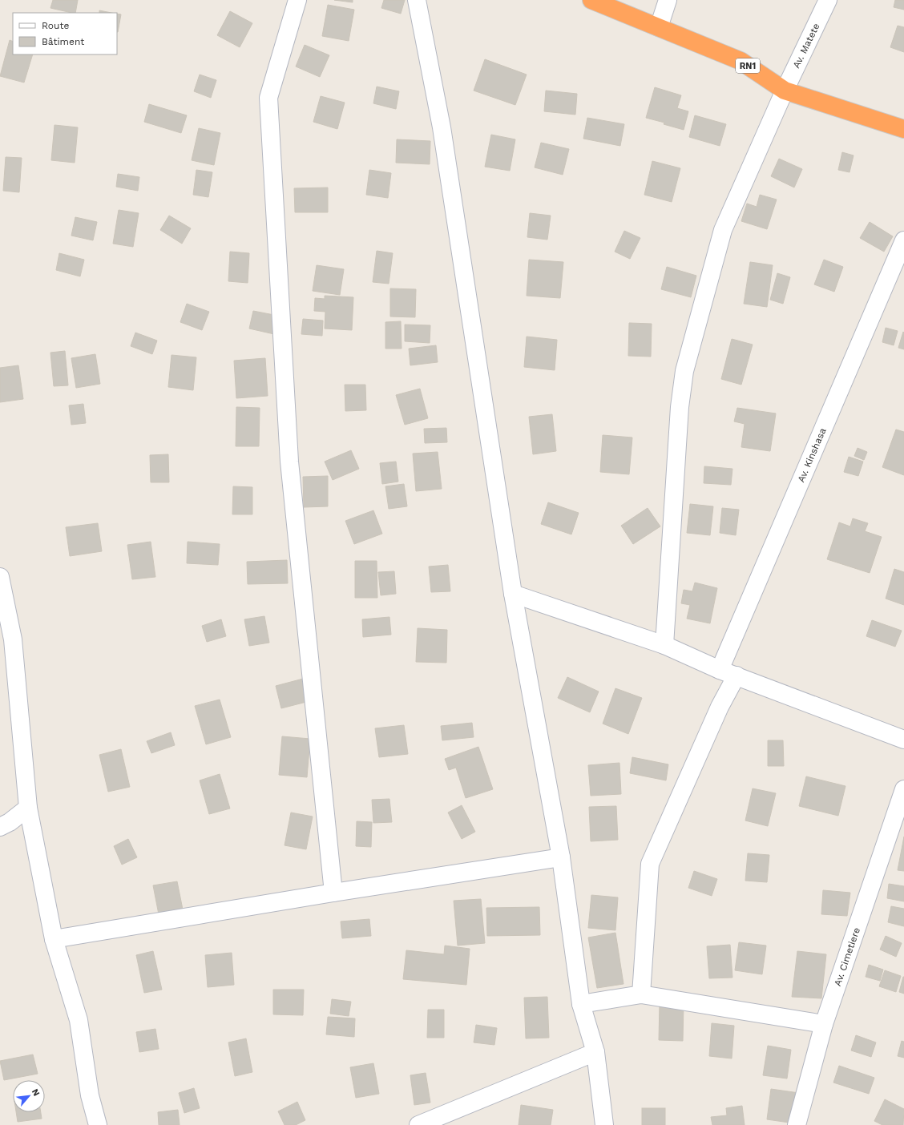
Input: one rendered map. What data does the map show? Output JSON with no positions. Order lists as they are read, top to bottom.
{
  "streets": {
    "highway": ["RN1"],
    "street": ["Av. Matete", "Av. Kinshasa", "Av. Cimetiere"]
  },
  "crossings": [
    ["Av. Matete", "RN1"]
  ],
  "legend": ["Route", "Bâtiment"],
  "north": "top right"
}
